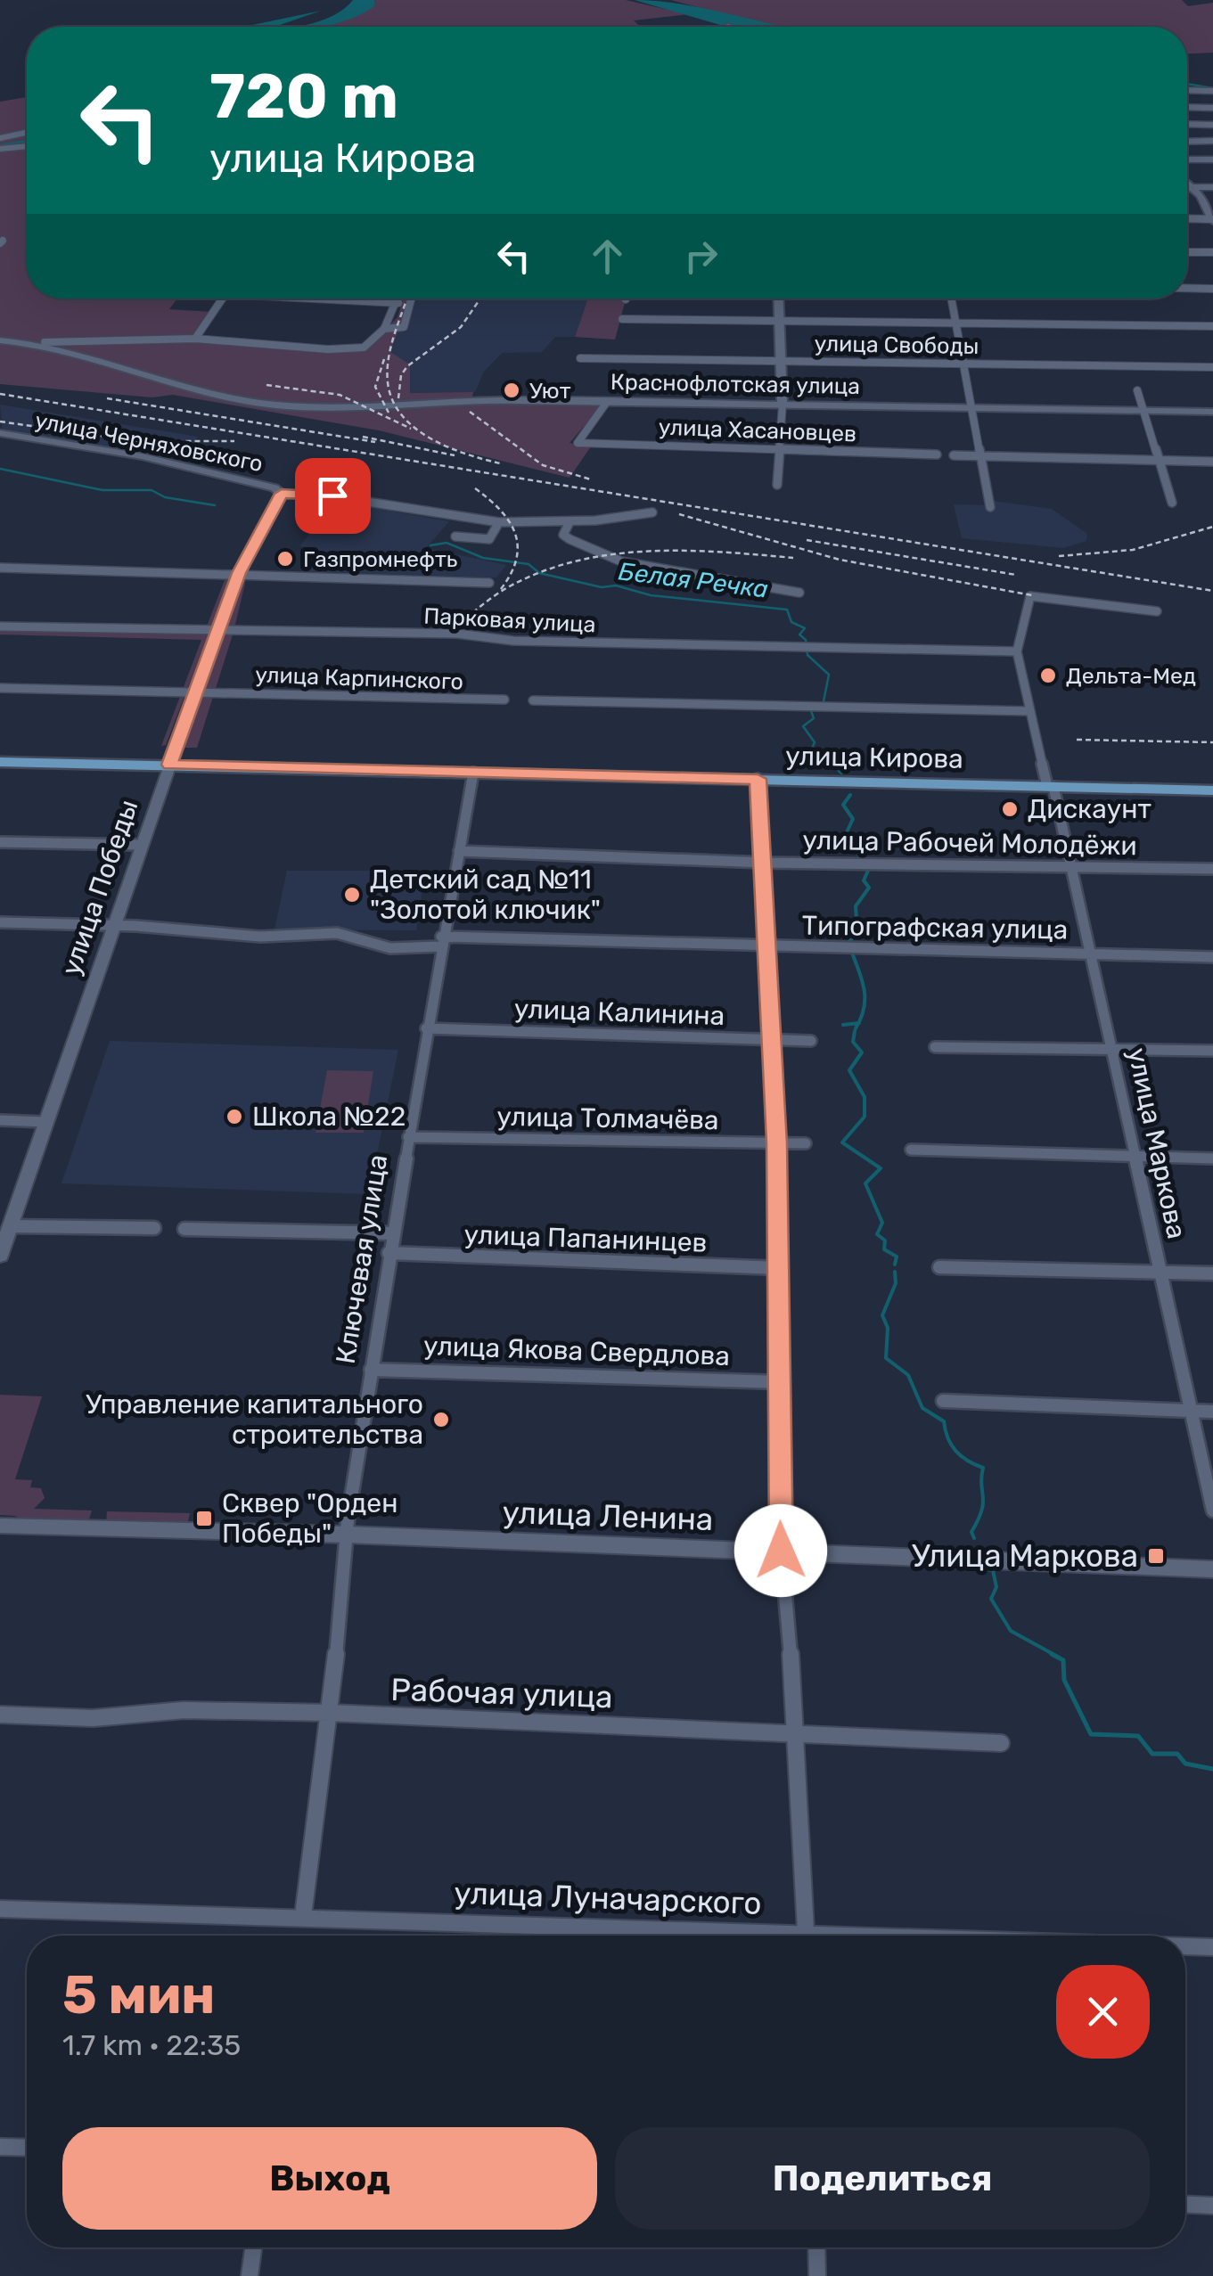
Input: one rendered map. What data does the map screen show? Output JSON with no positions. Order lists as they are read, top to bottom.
{
  "streets": {
    "main road": [
      "Краснофлотская улица",
      "улица Черняховского",
      "улица Кирова",
      "улица Победы",
      "улица Ленина"
    ],
    "street": [
      "улица Свободы",
      "улица Хасановцев",
      "Парковая улица",
      "улица Карпинского",
      "улица Рабочей Молодёжи",
      "Типографская улица",
      "улица Калинина",
      "улица Толмачёва",
      "улица Маркова",
      "улица Папанинцев",
      "Ключевая улица",
      "улица Якова Свердлова",
      "Рабочая улица",
      "улица Луначарского"
    ]
  },
  "crossings": [
    ["Краснофлотская улица", "улица Хасановцев"],
    ["улица Черняховского", "улица Победы"],
    ["Парковая улица", "улица Победы"],
    ["Парковая улица", "улица Маркова"],
    ["улица Карпинского", "улица Победы"],
    ["улица Кирова", "улица Победы"],
    ["улица Кирова", "улица Маркова"],
    ["улица Кирова", "Ключевая улица"],
    ["улица Рабочей Молодёжи", "улица Маркова"],
    ["улица Рабочей Молодёжи", "Ключевая улица"],
    ["улица Победы", "Типографская улица"],
    ["Типографская улица", "улица Маркова"],
    ["Типографская улица", "Ключевая улица"],
    ["улица Калинина", "Ключевая улица"],
    ["улица Толмачёва", "Ключевая улица"],
    ["улица Папанинцев", "Ключевая улица"],
    ["Ключевая улица", "улица Якова Свердлова"],
    ["Ключевая улица", "улица Ленина"],
    ["Ключевая улица", "Рабочая улица"],
    ["Ключевая улица", "улица Луначарского"]
  ],
  "water": ["Белая Речка"],
  "places": {
    "other": [
      "Уют",
      "Газпромнефть",
      "Дельта-Мед",
      "Дискаунт",
      "Детский сад №11 \"Золотой ключик\"",
      "Школа №22",
      "Управление капитального строительства"
    ],
    "transit": ["Сквер \"Орден Победы\"", "Улица Маркова"]
  },
  "page": {
    "turn": ["720 m", "улица Кирова"],
    "heading": ["5 мин", "1.7 km · 22:35"],
    "buttons": ["Выход", "Поделиться"]
  }
}
